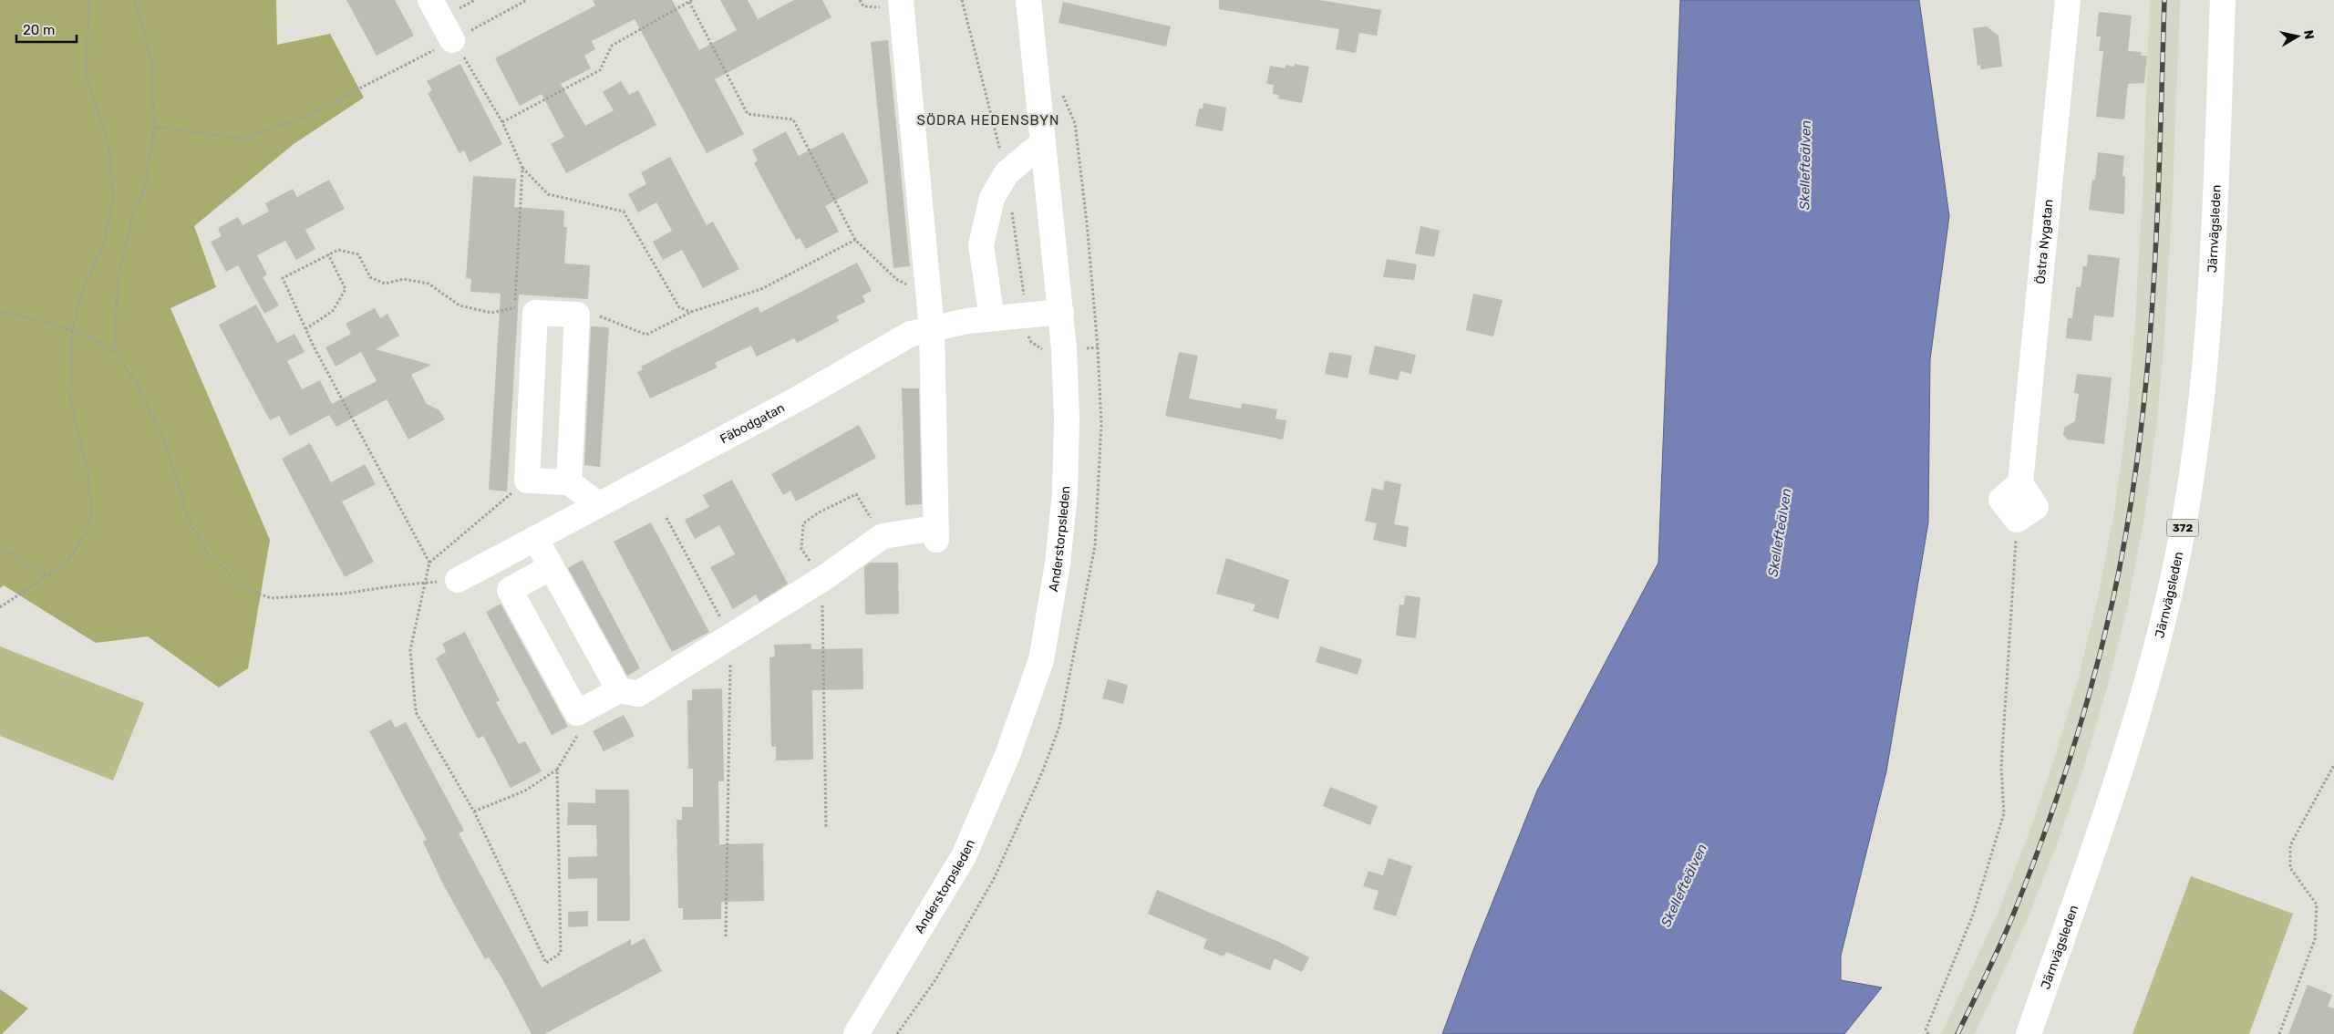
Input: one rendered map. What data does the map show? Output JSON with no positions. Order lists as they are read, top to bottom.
{
  "streets": {
    "main road": [
      "Järnvägsleden",
      "Östra Nygatan",
      "Fäbodgatan",
      "372",
      "Anderstorpsleden"
    ]
  },
  "crossings": [
    ["Fäbodgatan", "Anderstorpsleden"]
  ],
  "districts": ["SÖDRA HEDENSBYN"],
  "water": ["Skellefteälven"],
  "scale_bar": "20 m",
  "north": "right"
}
